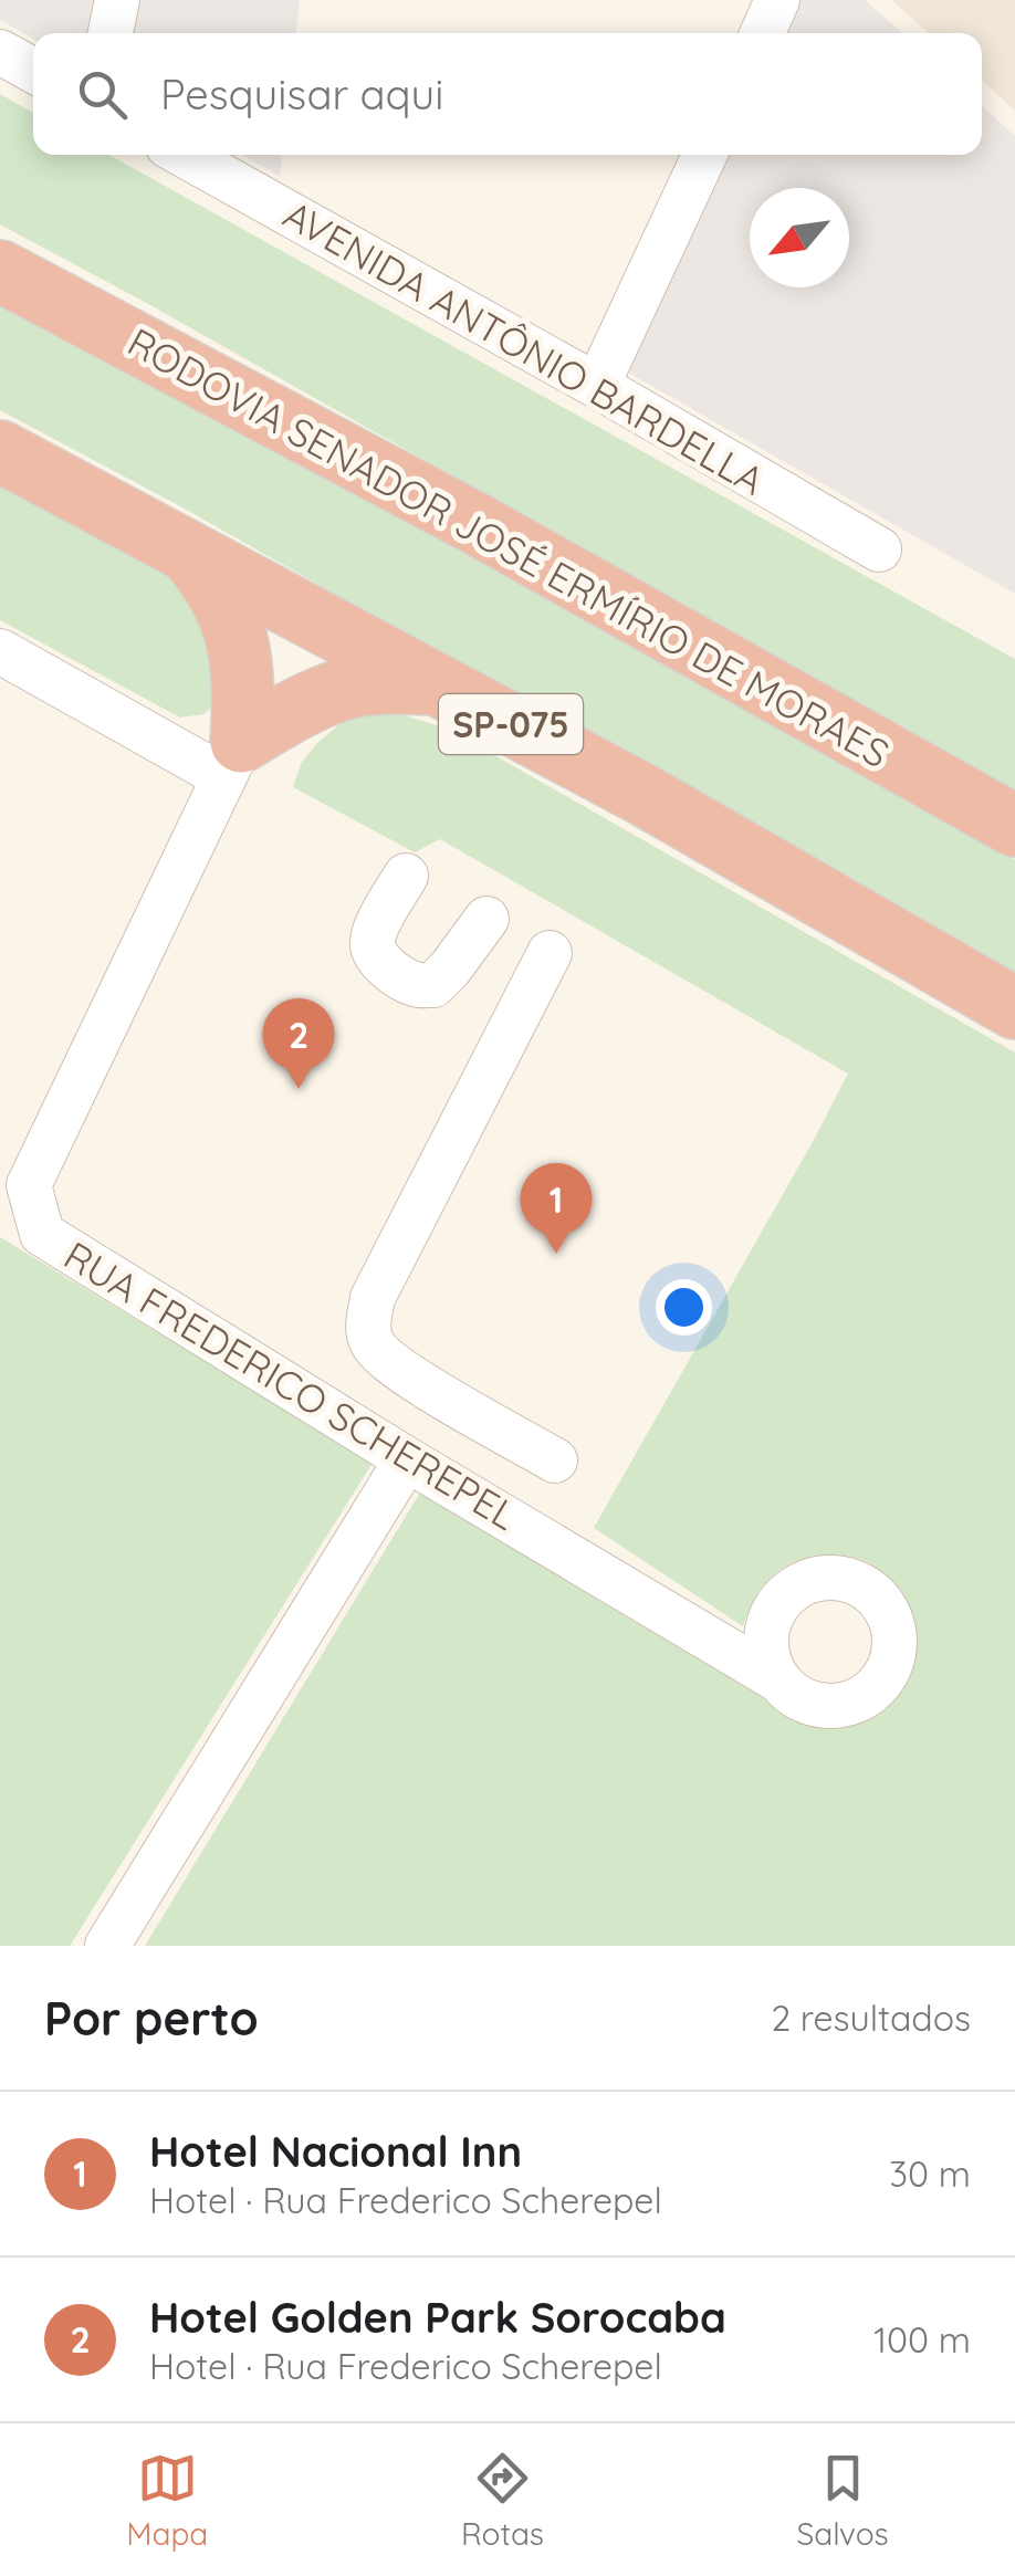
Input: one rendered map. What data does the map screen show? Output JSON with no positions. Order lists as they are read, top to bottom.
{
  "streets": {
    "highway": ["RODOVIA SENADOR JOSÉ ERMÍRIO DE MORAES", "SP-075"],
    "street": ["AVENIDA ANTÔNIO BARDELLA", "RUA FREDERICO SCHEREPEL"]
  },
  "north": "bottom left",
  "page": {
    "search": "Pesquisar aqui",
    "pins": ["2", "1"],
    "heading": ["Por perto", "2 resultados"],
    "list": [
      {
        "mark": "1",
        "name": "Hotel Nacional Inn",
        "note": "Hotel · Rua Frederico Scherepel",
        "value": "30 m"
      },
      {
        "mark": "2",
        "name": "Hotel Golden Park Sorocaba",
        "note": "Hotel · Rua Frederico Scherepel",
        "value": "100 m"
      }
    ],
    "nav": ["Mapa", "Rotas", "Salvos"]
  }
}
